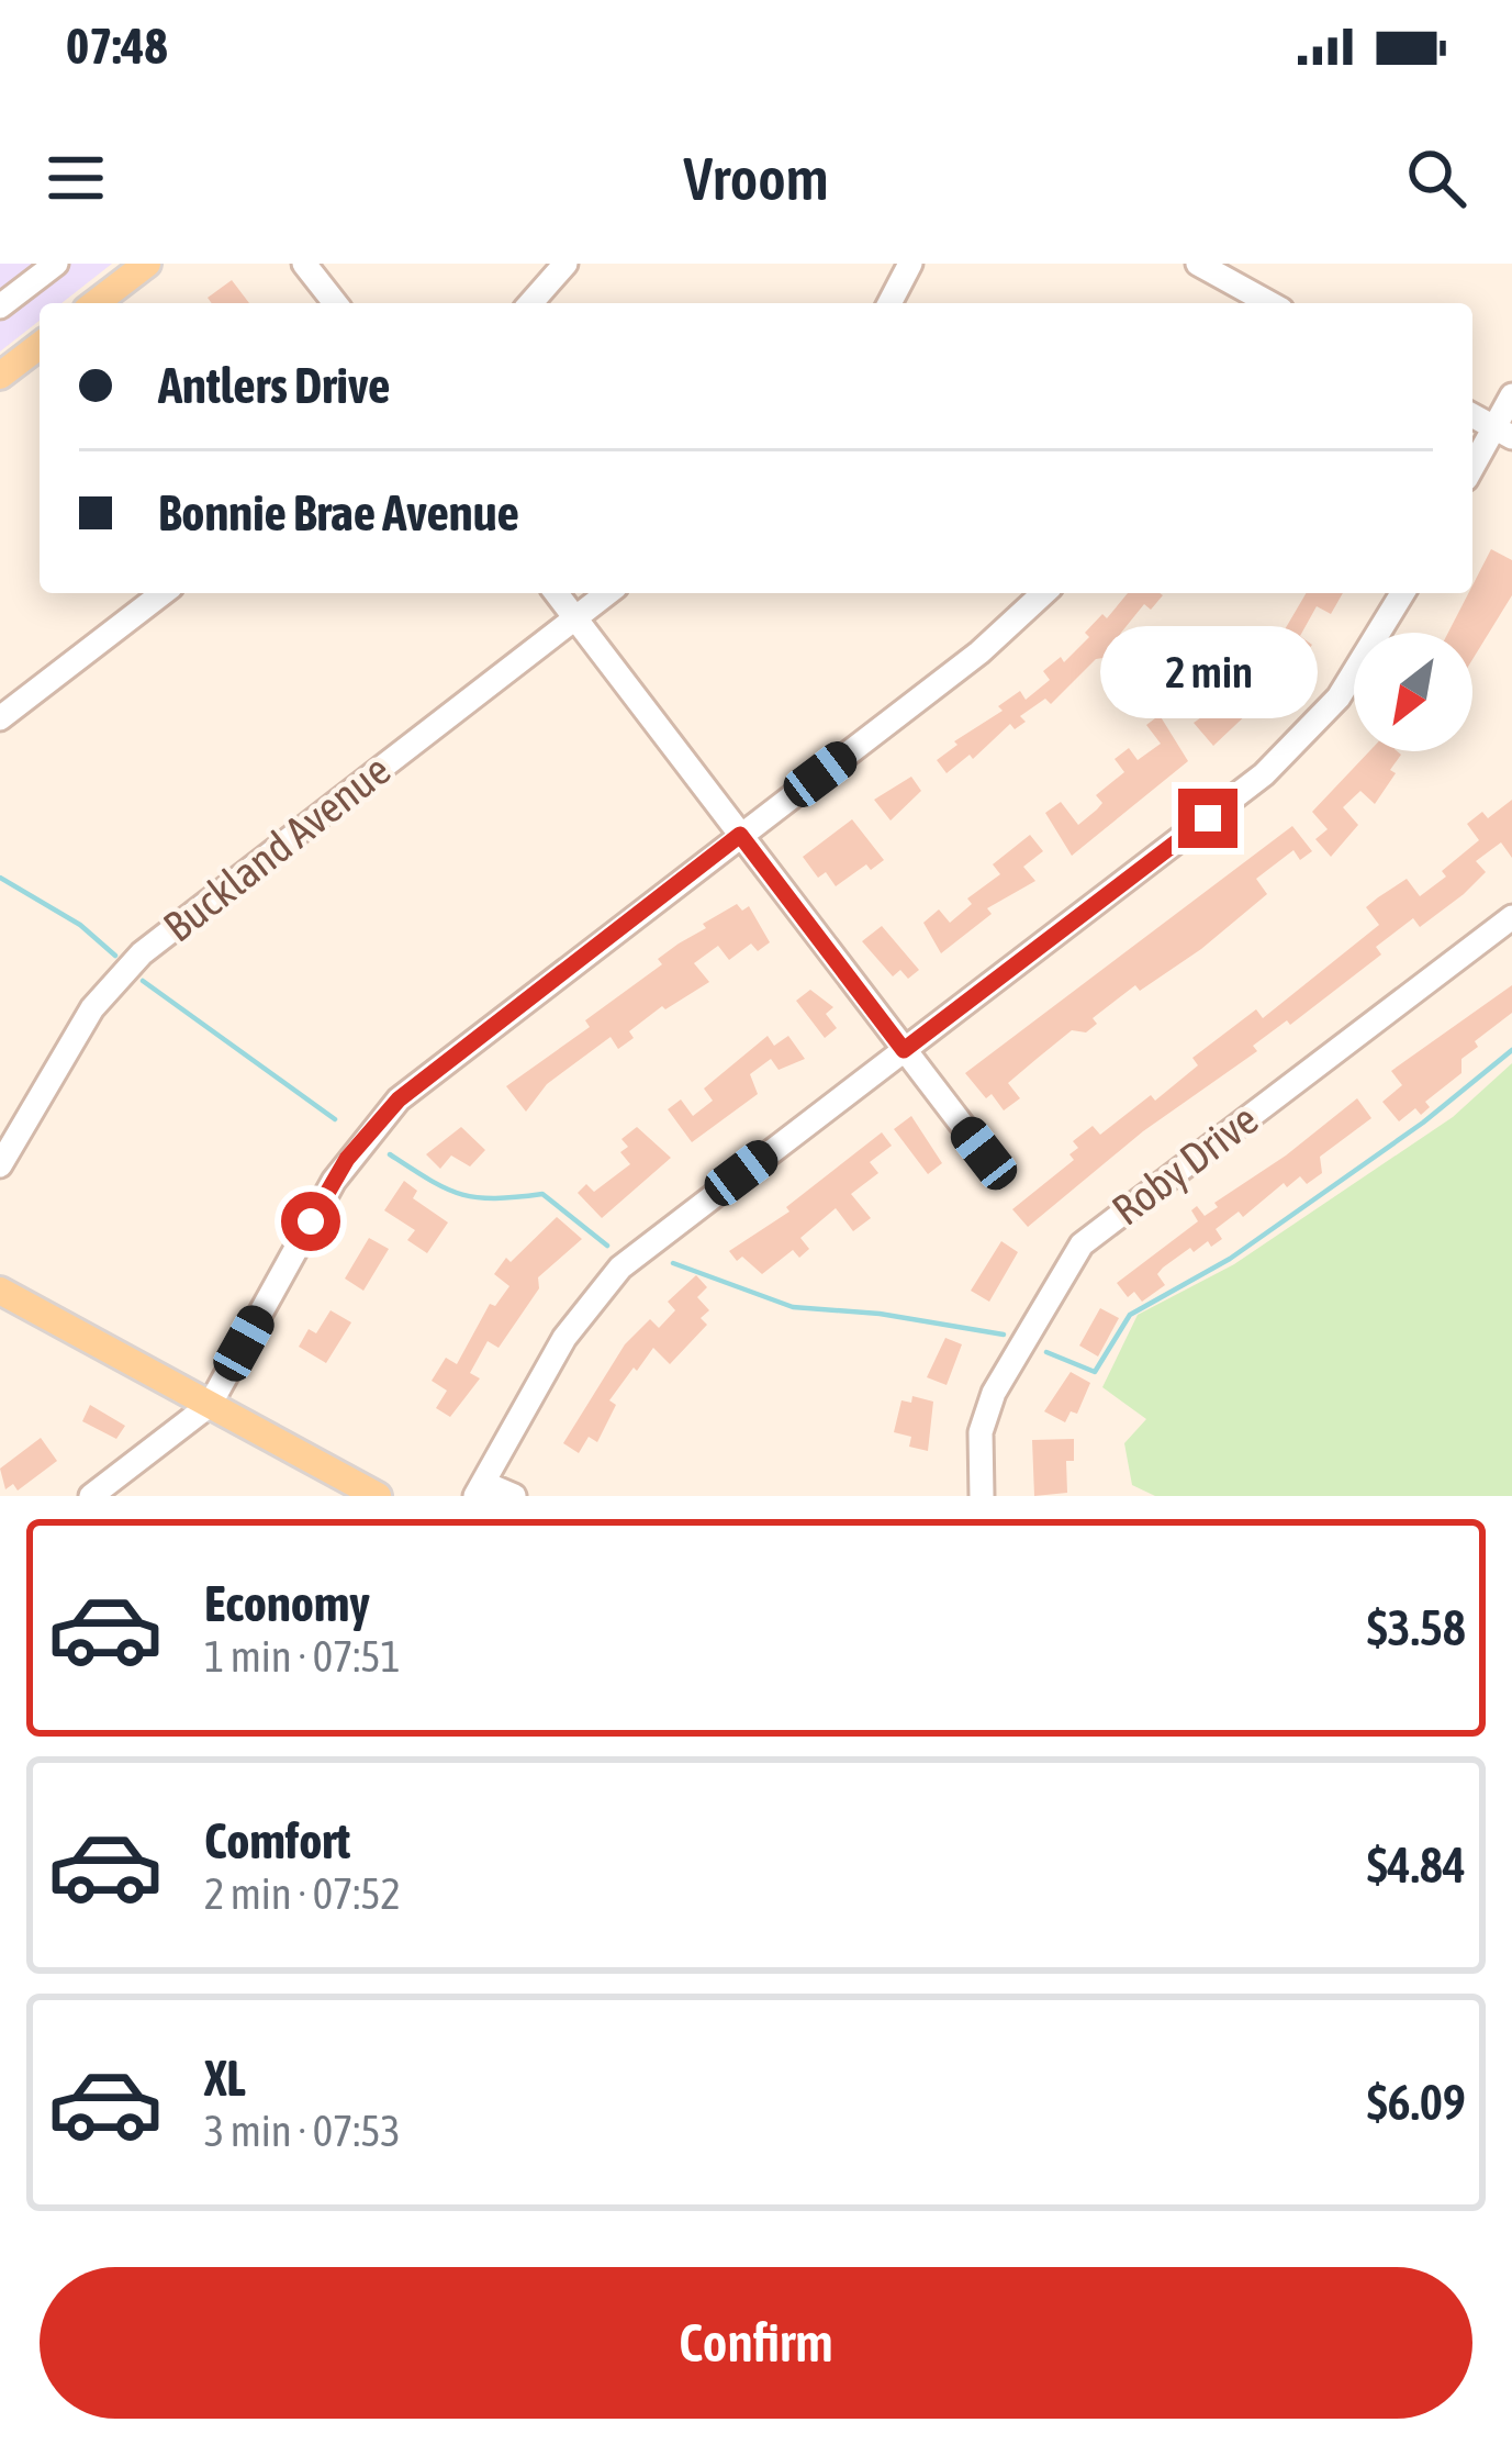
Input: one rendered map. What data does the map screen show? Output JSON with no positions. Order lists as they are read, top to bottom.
{
  "streets": {
    "street": ["Buckland Avenue", "Roby Drive"]
  },
  "north": "bottom left",
  "page": {
    "status": "07:48",
    "header": "Vroom",
    "banner": ["Antlers Drive", "Bonnie Brae Avenue"],
    "bubble": "2 min",
    "list": [
      {
        "name": "Economy",
        "note": "1 min · 07:51",
        "value": "$3.58"
      },
      {
        "name": "Comfort",
        "note": "2 min · 07:52",
        "value": "$4.84"
      },
      {
        "name": "XL",
        "note": "3 min · 07:53",
        "value": "$6.09"
      }
    ],
    "buttons": "Confirm"
  }
}
